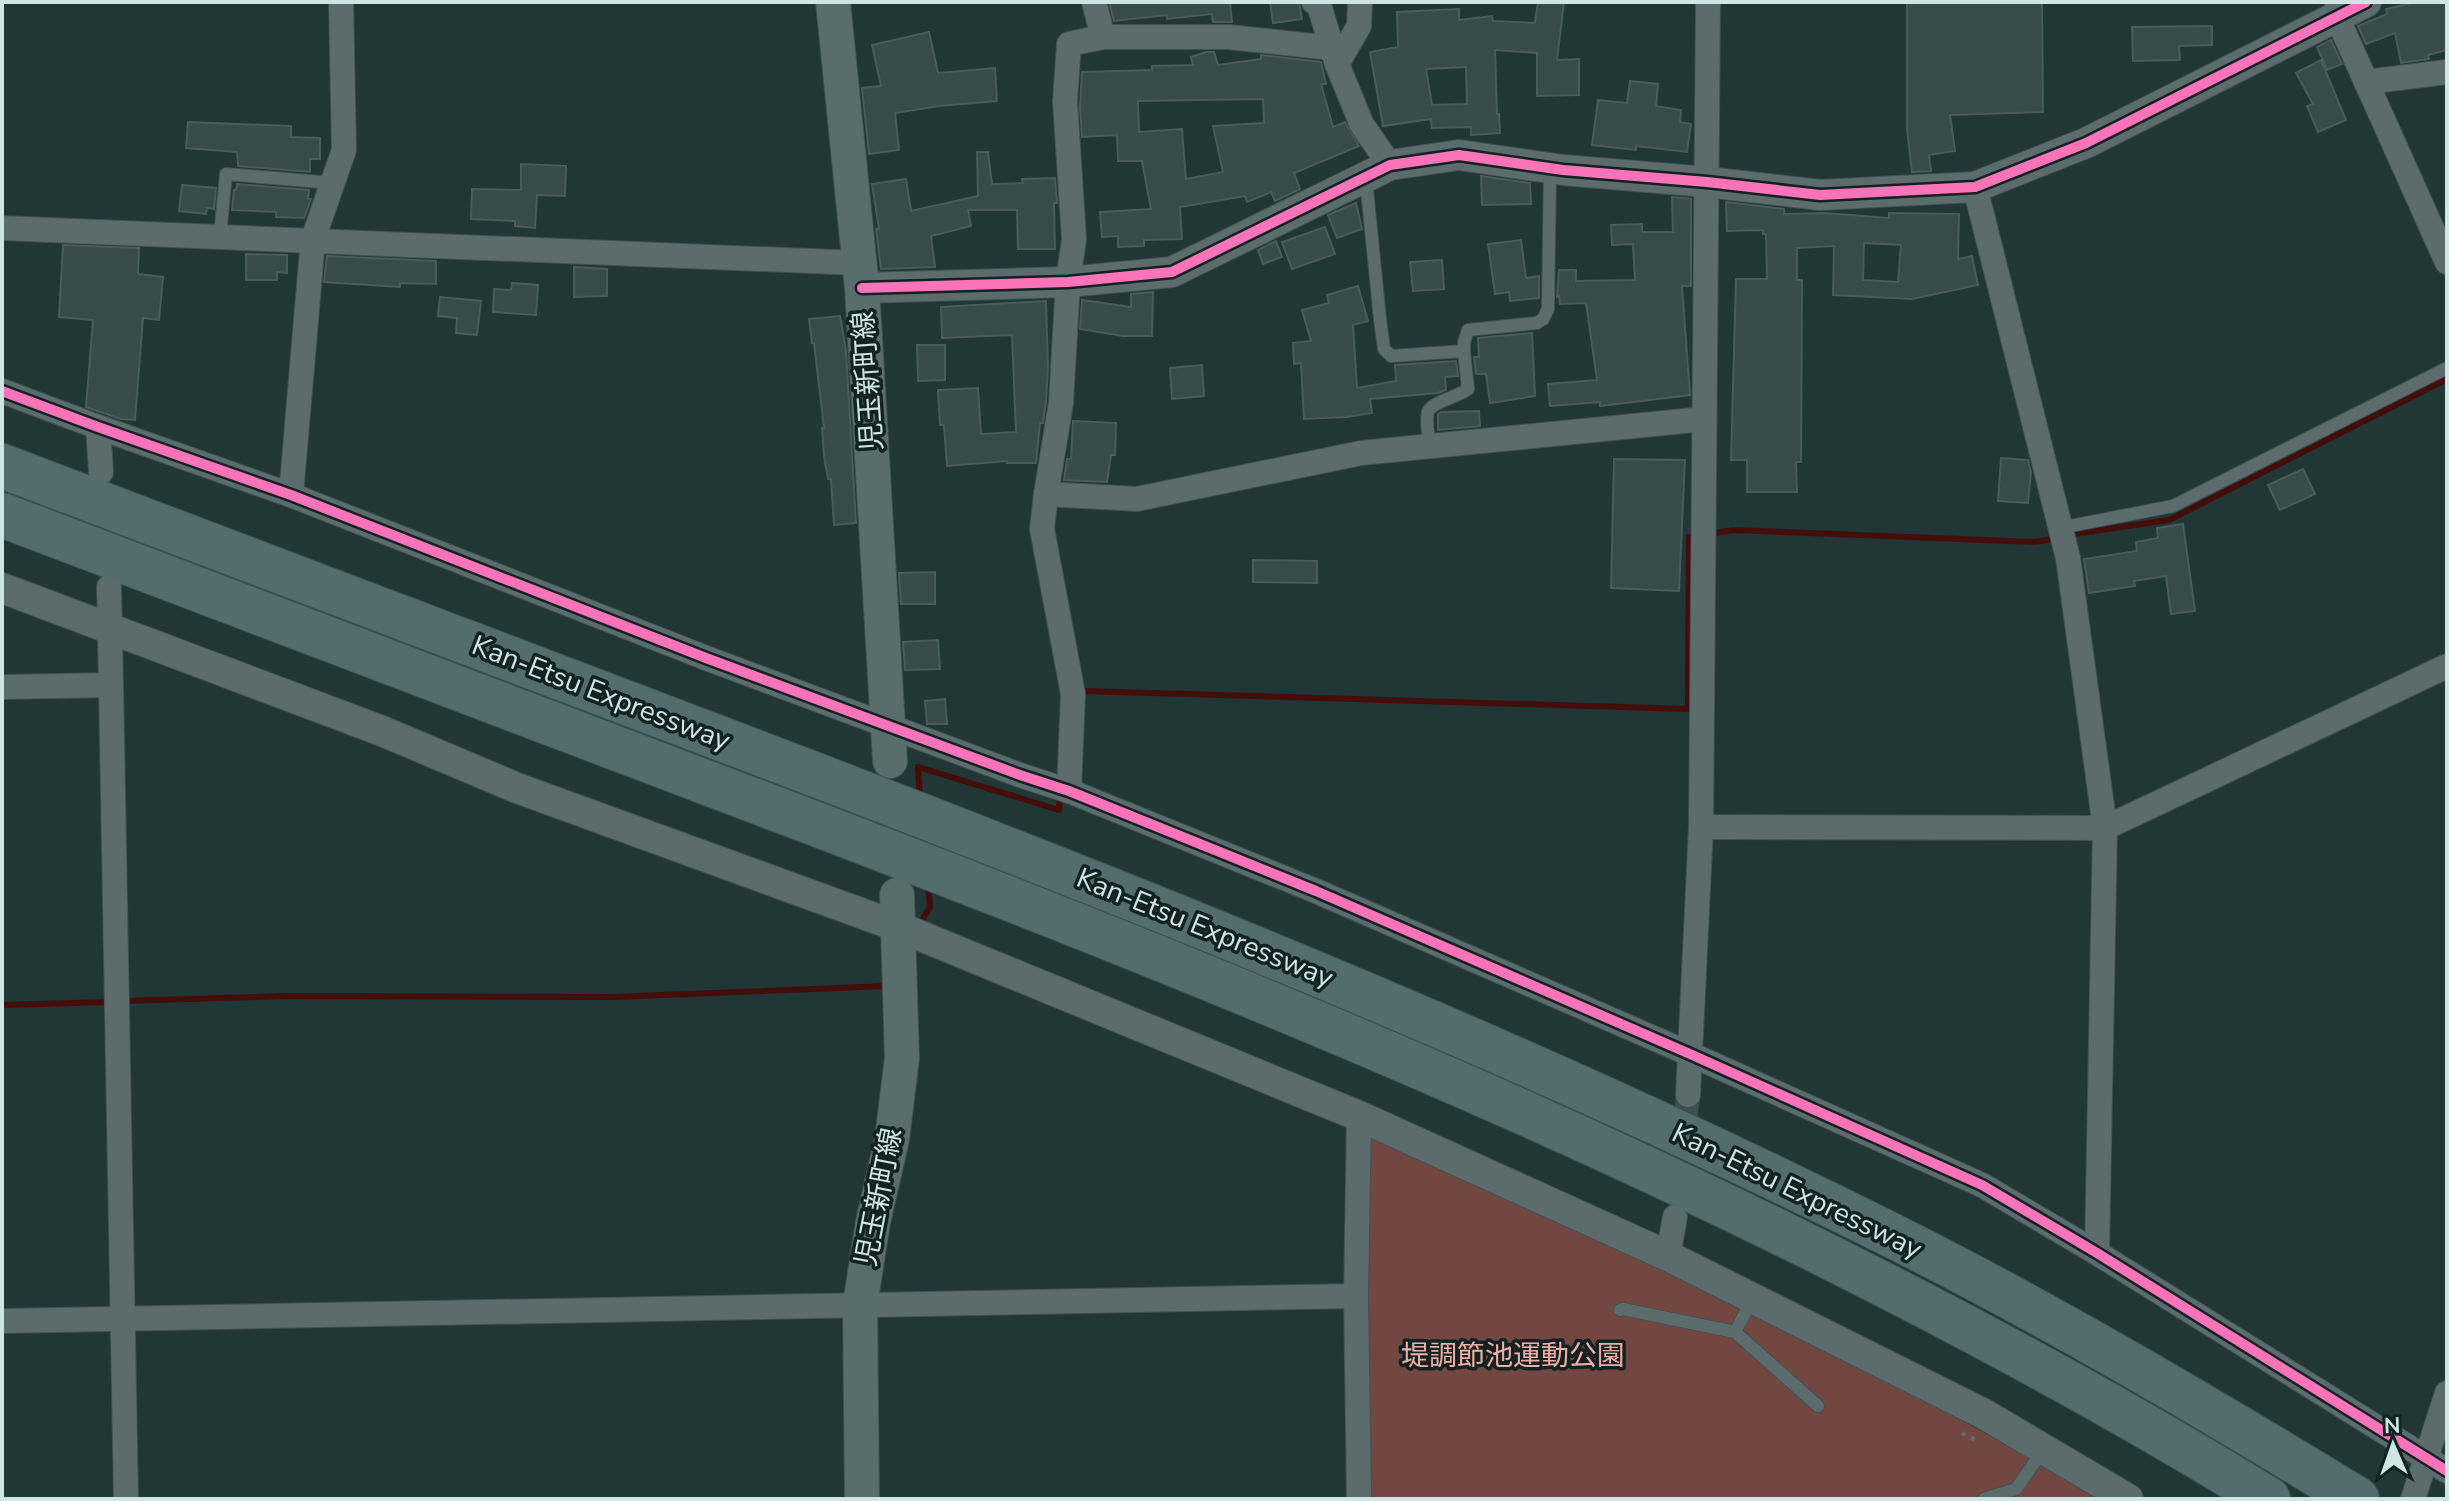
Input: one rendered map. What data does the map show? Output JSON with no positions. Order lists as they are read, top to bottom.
{
  "streets": {
    "highway": ["Kan-Etsu Expressway"],
    "main road": ["児玉新町線"]
  },
  "parks": ["堤調節池運動公園"],
  "north": "top"
}
